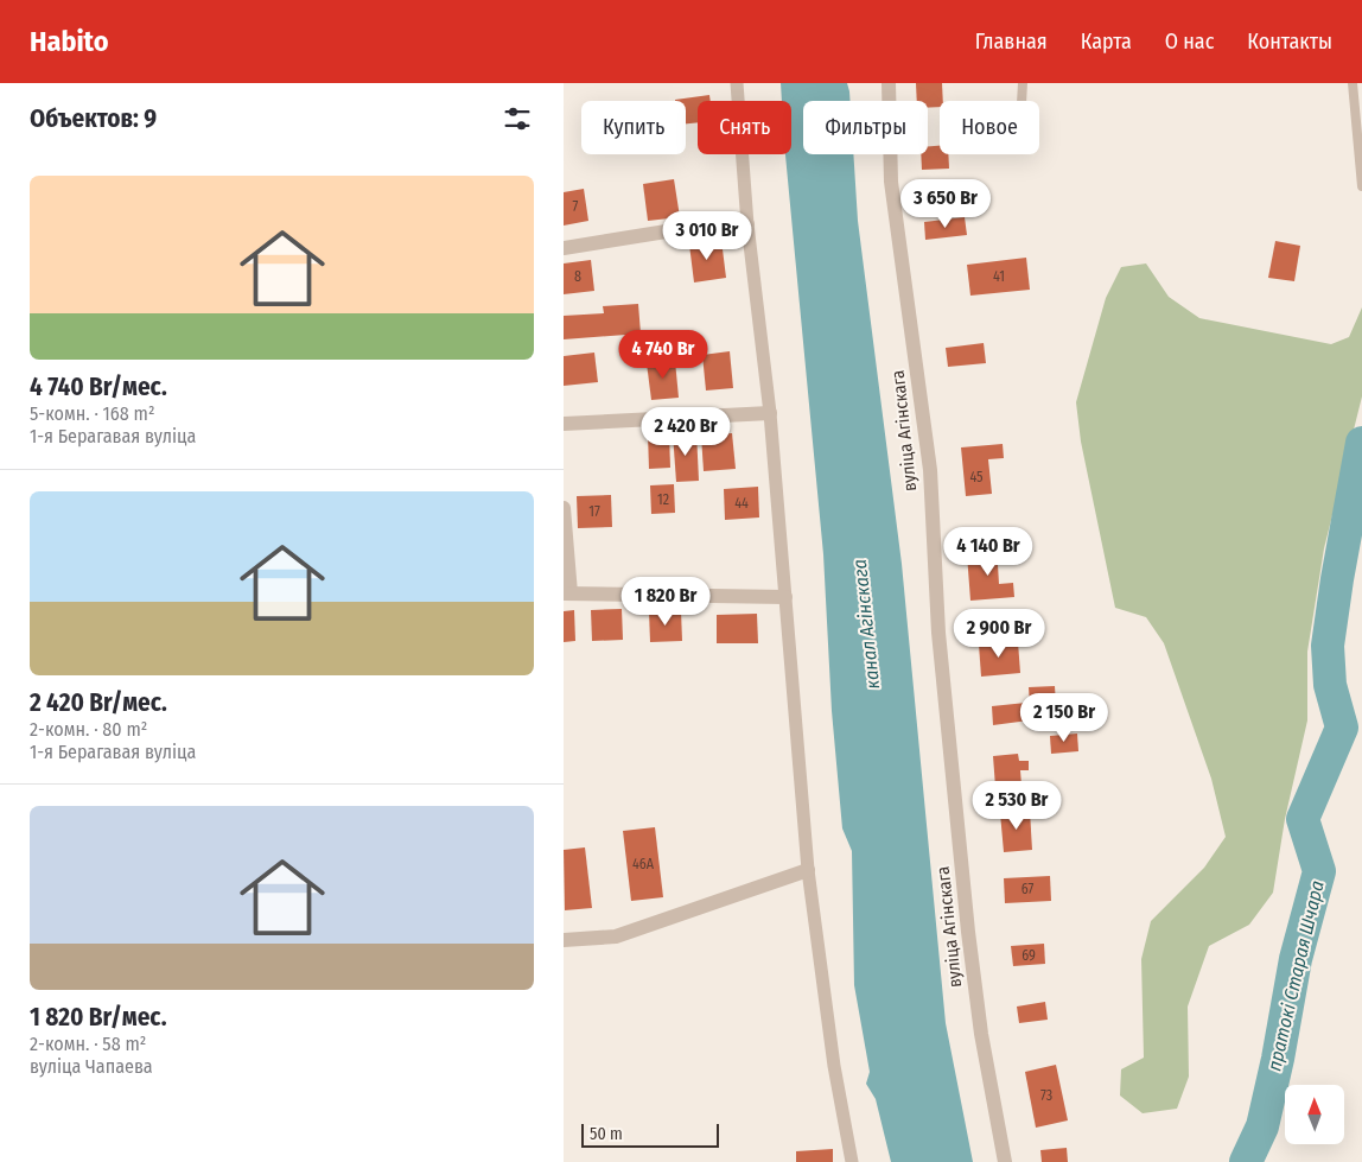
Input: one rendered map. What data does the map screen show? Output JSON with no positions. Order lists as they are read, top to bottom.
{
  "streets": {
    "street": ["вуліца Агінскага"]
  },
  "water": ["канал Агінскага", "пратокі Старая Шчара"],
  "house_numbers": [
    "7",
    "8",
    "41",
    "45",
    "12",
    "44",
    "17",
    "46А",
    "67",
    "69",
    "73"
  ],
  "scale_bar": "50 m",
  "north": "top",
  "page": {
    "header": "Habito",
    "nav": [
      "Главная",
      "Карта",
      "О нас",
      "Контакты"
    ],
    "heading": "Объектов: 9",
    "chip": [
      "Купить",
      "Снять",
      "Фильтры",
      "Новое"
    ],
    "list": [
      {
        "name": "4 740 Br/мес.",
        "note": "5-комн. · 168 m² · 1-я Берагавая вуліца"
      },
      {
        "name": "2 420 Br/мес.",
        "note": "2-комн. · 80 m² · 1-я Берагавая вуліца"
      },
      {
        "name": "1 820 Br/мес.",
        "note": "2-комн. · 58 m² · вуліца Чапаева"
      }
    ],
    "price": [
      "3 650 Br",
      "3 010 Br",
      "4 740 Br",
      "2 420 Br",
      "4 140 Br",
      "1 820 Br",
      "2 900 Br",
      "2 150 Br",
      "2 530 Br"
    ],
    "scale": "50 m"
  }
}
